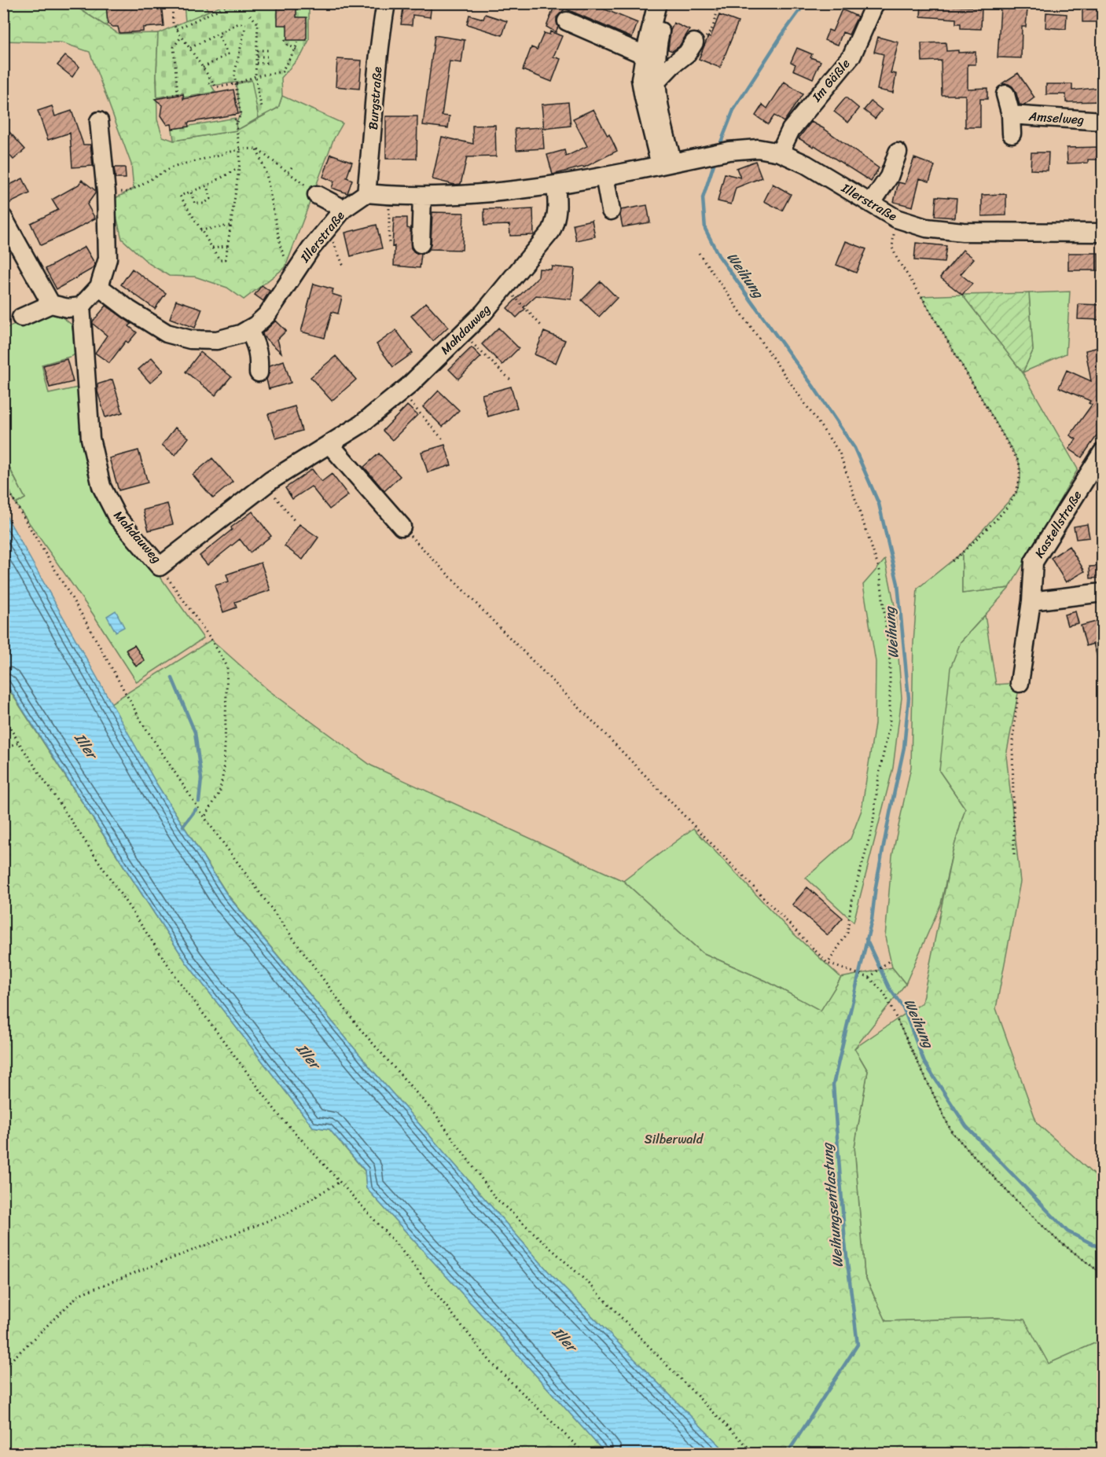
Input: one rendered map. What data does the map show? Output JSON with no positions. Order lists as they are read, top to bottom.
{
  "streets": {
    "street": [
      "Im Gäßle",
      "Burgstraße",
      "Amselweg",
      "Illerstraße",
      "Mahdauweg",
      "Kastellstraße"
    ]
  },
  "crossings": [
    ["Im Gäßle", "Illerstraße"],
    ["Burgstraße", "Illerstraße"],
    ["Illerstraße", "Mahdauweg"]
  ],
  "water": ["Weihung", "Iller", "Weihungsentlastung"],
  "parks": ["Silberwald"]
}
